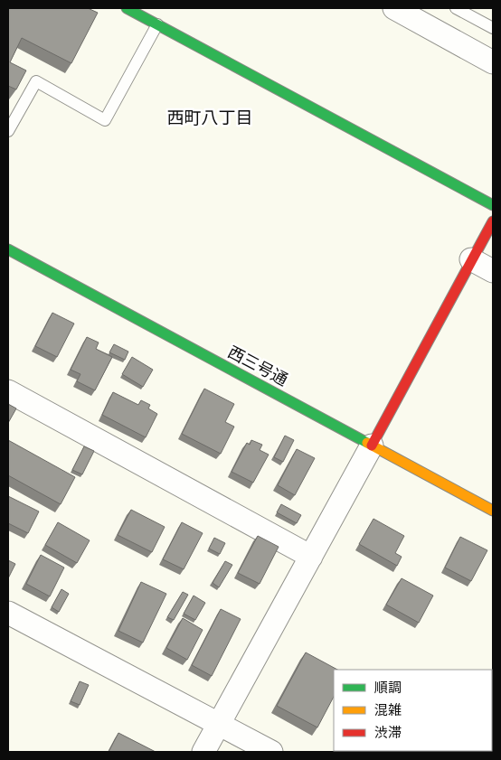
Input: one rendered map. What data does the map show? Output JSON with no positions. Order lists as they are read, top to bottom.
{
  "streets": {
    "street": ["西三号通"]
  },
  "districts": ["西町八丁目"],
  "legend": ["順調", "混雑", "渋滞"]
}
